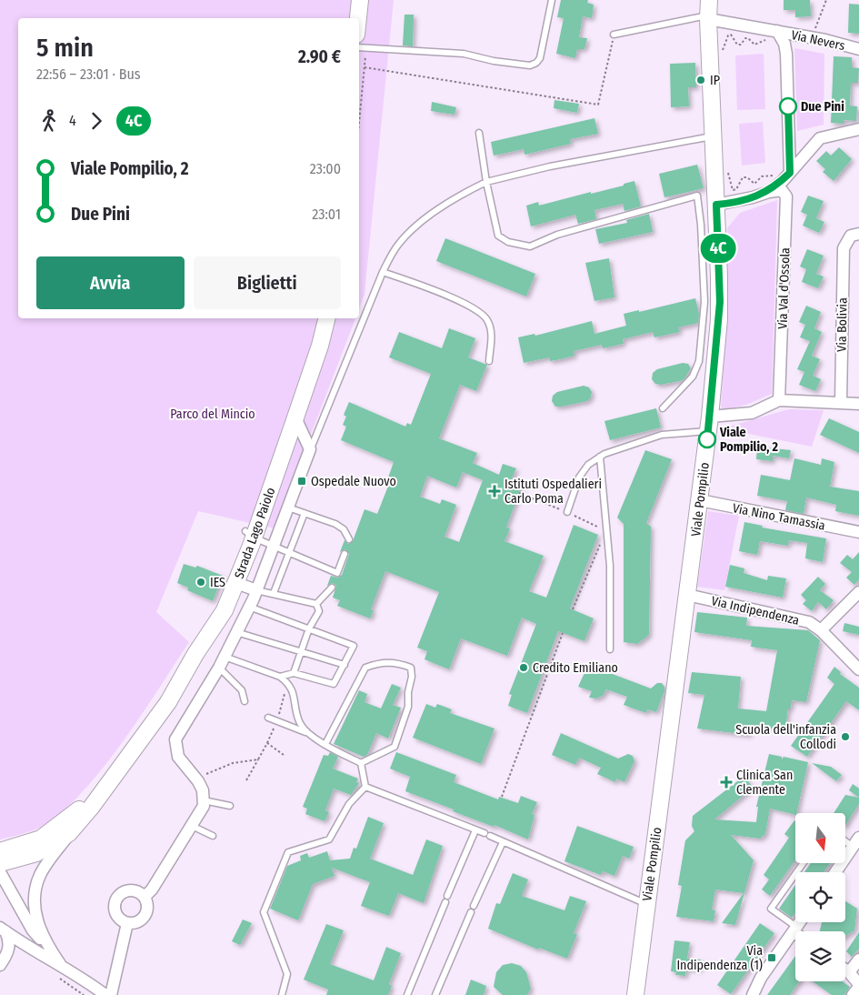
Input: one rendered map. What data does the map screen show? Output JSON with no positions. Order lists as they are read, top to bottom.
{
  "streets": {
    "street": [
      "Via Nevers",
      "Via Val d'Ossola",
      "Via Bolivia",
      "Viale Pompilio",
      "Via Nino Tamassia",
      "Strada Lago Paiolo",
      "Via Indipendenza"
    ]
  },
  "crossings": [
    ["Via Nevers", "Viale Pompilio"],
    ["Viale Pompilio", "Via Nino Tamassia"],
    ["Viale Pompilio", "Via Indipendenza"]
  ],
  "parks": ["Parco del Mincio"],
  "places": {
    "other": [
      "IP",
      "Due Pini",
      "Viale Pompilio, 2",
      "IES",
      "Credito Emiliano",
      "Scuola dell'infanzia Collodi"
    ],
    "transit": ["Ospedale Nuovo", "Via Indipendenza (1)"],
    "health": ["Istituti Ospedalieri Carlo Poma", "Clinica San Clemente"]
  },
  "lines": ["bus line 4C"],
  "north": "bottom",
  "page": {
    "on_map": "4C",
    "heading": ["5 min", "22:56 – 23:01 · Bus", "2.90 €"],
    "legs": ["4", "4C"],
    "list": [
      {
        "name": "Viale Pompilio, 2",
        "value": "23:00"
      },
      {
        "name": "Due Pini",
        "value": "23:01"
      }
    ],
    "buttons": ["Avvia", "Biglietti"]
  }
}
